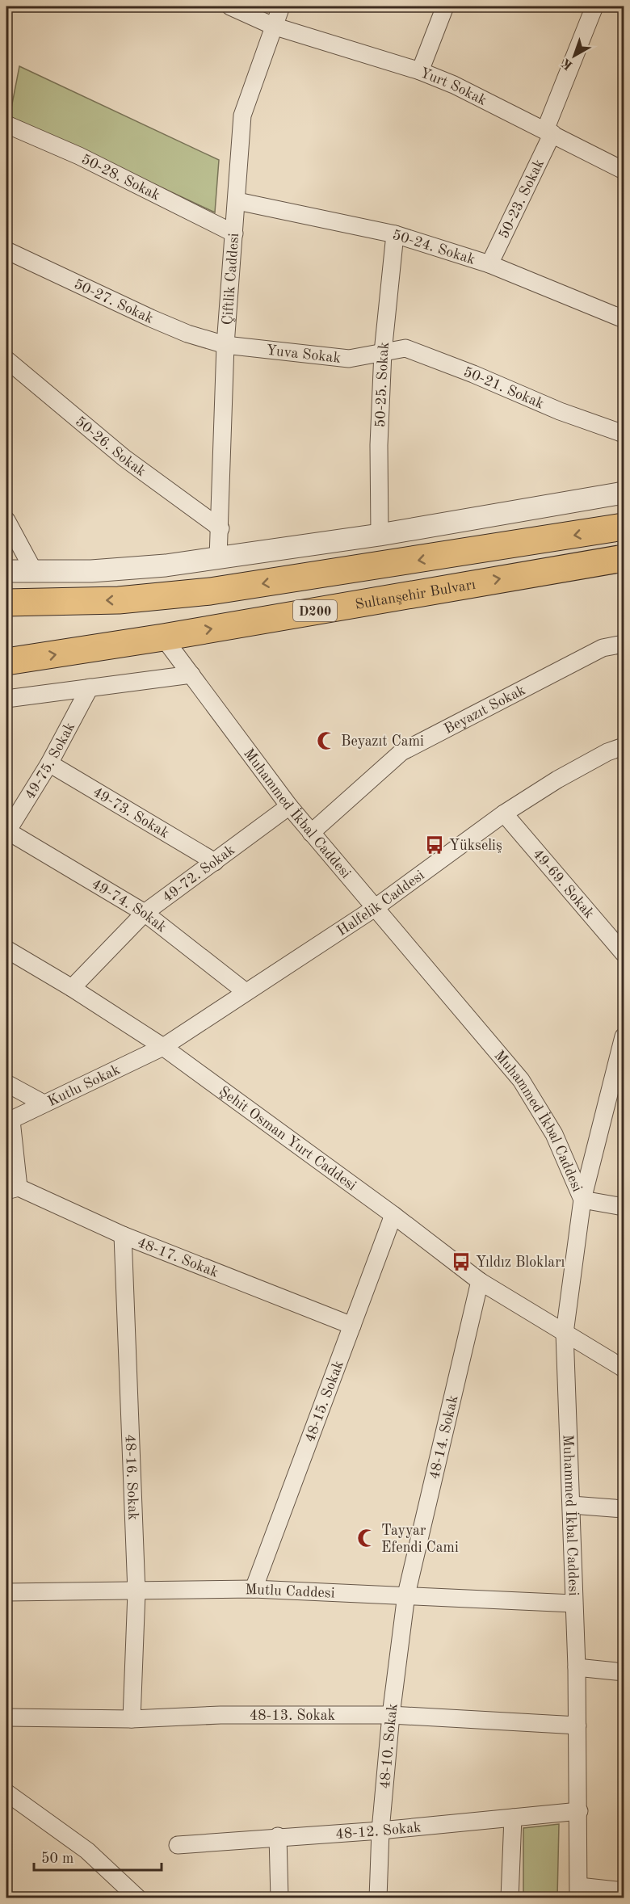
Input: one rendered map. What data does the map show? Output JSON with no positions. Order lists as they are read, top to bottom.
{
  "streets": {
    "highway": ["Sultanşehir Bulvarı", "D200"],
    "street": [
      "Yurt Sokak",
      "50-28. Sokak",
      "50-23. Sokak",
      "50-24. Sokak",
      "Çiftlik Caddesi",
      "50-27. Sokak",
      "Yuva Sokak",
      "50-25. Sokak",
      "50-21. Sokak",
      "50-26. Sokak",
      "Beyazıt Sokak",
      "49-75. Sokak",
      "49-73. Sokak",
      "Muhammed İkbal Caddesi",
      "49-72. Sokak",
      "49-69. Sokak",
      "Halfelik Caddesi",
      "49-74. Sokak",
      "Kutlu Sokak",
      "Şehit Osman Yurt Caddesi",
      "48-17. Sokak",
      "48-15. Sokak",
      "48-14. Sokak",
      "48-16. Sokak",
      "Mutlu Caddesi",
      "48-13. Sokak",
      "48-10. Sokak",
      "48-12. Sokak"
    ]
  },
  "crossings": [
    ["Yurt Sokak", "50-23. Sokak"],
    ["Yurt Sokak", "Çiftlik Caddesi"],
    ["50-28. Sokak", "Çiftlik Caddesi"],
    ["50-23. Sokak", "50-24. Sokak"],
    ["50-24. Sokak", "Çiftlik Caddesi"],
    ["50-24. Sokak", "50-25. Sokak"],
    ["Çiftlik Caddesi", "50-27. Sokak"],
    ["Çiftlik Caddesi", "Yuva Sokak"],
    ["Çiftlik Caddesi", "50-26. Sokak"],
    ["50-27. Sokak", "Yuva Sokak"],
    ["Yuva Sokak", "50-25. Sokak"],
    ["Yuva Sokak", "50-21. Sokak"],
    ["50-25. Sokak", "50-21. Sokak"],
    ["Sultanşehir Bulvarı", "Muhammed İkbal Caddesi"],
    ["Beyazıt Sokak", "Muhammed İkbal Caddesi"],
    ["49-75. Sokak", "49-73. Sokak"],
    ["49-75. Sokak", "49-74. Sokak"],
    ["49-73. Sokak", "49-72. Sokak"],
    ["Muhammed İkbal Caddesi", "49-72. Sokak"],
    ["Muhammed İkbal Caddesi", "Halfelik Caddesi"],
    ["Muhammed İkbal Caddesi", "Şehit Osman Yurt Caddesi"],
    ["Muhammed İkbal Caddesi", "Mutlu Caddesi"],
    ["Muhammed İkbal Caddesi", "48-13. Sokak"],
    ["Muhammed İkbal Caddesi", "48-12. Sokak"],
    ["49-72. Sokak", "49-74. Sokak"],
    ["49-72. Sokak", "Şehit Osman Yurt Caddesi"],
    ["49-69. Sokak", "Halfelik Caddesi"],
    ["Halfelik Caddesi", "49-74. Sokak"],
    ["Halfelik Caddesi", "Kutlu Sokak"],
    ["Halfelik Caddesi", "Şehit Osman Yurt Caddesi"],
    ["Kutlu Sokak", "Şehit Osman Yurt Caddesi"],
    ["Şehit Osman Yurt Caddesi", "48-15. Sokak"],
    ["Şehit Osman Yurt Caddesi", "48-14. Sokak"],
    ["48-17. Sokak", "48-15. Sokak"],
    ["48-17. Sokak", "48-16. Sokak"],
    ["48-15. Sokak", "Mutlu Caddesi"],
    ["48-14. Sokak", "Mutlu Caddesi"],
    ["48-14. Sokak", "48-10. Sokak"],
    ["48-16. Sokak", "Mutlu Caddesi"],
    ["48-16. Sokak", "48-13. Sokak"],
    ["Mutlu Caddesi", "48-10. Sokak"],
    ["48-13. Sokak", "48-10. Sokak"],
    ["48-10. Sokak", "48-12. Sokak"]
  ],
  "places": {
    "mosque": ["Beyazıt Cami", "Tayyar Efendi Cami"],
    "bus stop": ["Yükseliş", "Yıldız Blokları"]
  },
  "scale_bar": "50 m",
  "north": "bottom left"
}
